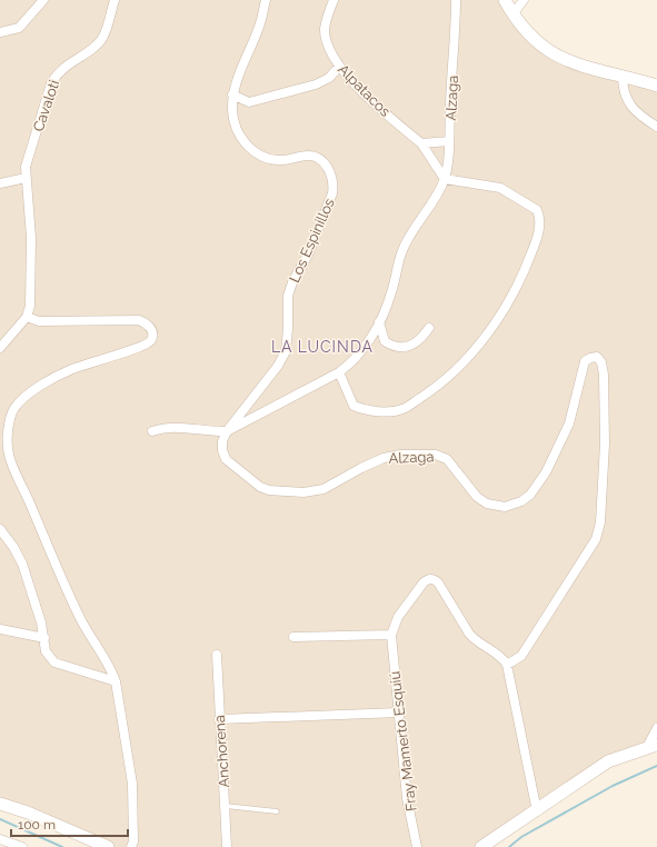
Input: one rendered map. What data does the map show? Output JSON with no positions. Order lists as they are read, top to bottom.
{
  "streets": {
    "street": [
      "Alpatacos",
      "Alzaga",
      "Cavaloti",
      "Los Espinillos",
      "Fray Mamerto Esquiú",
      "Anchorena"
    ]
  },
  "crossings": [
    ["Alpatacos", "Alzaga"],
    ["Alzaga", "Los Espinillos"]
  ],
  "districts": ["LA LUCINDA"],
  "scale_bar": "100 m"
}
